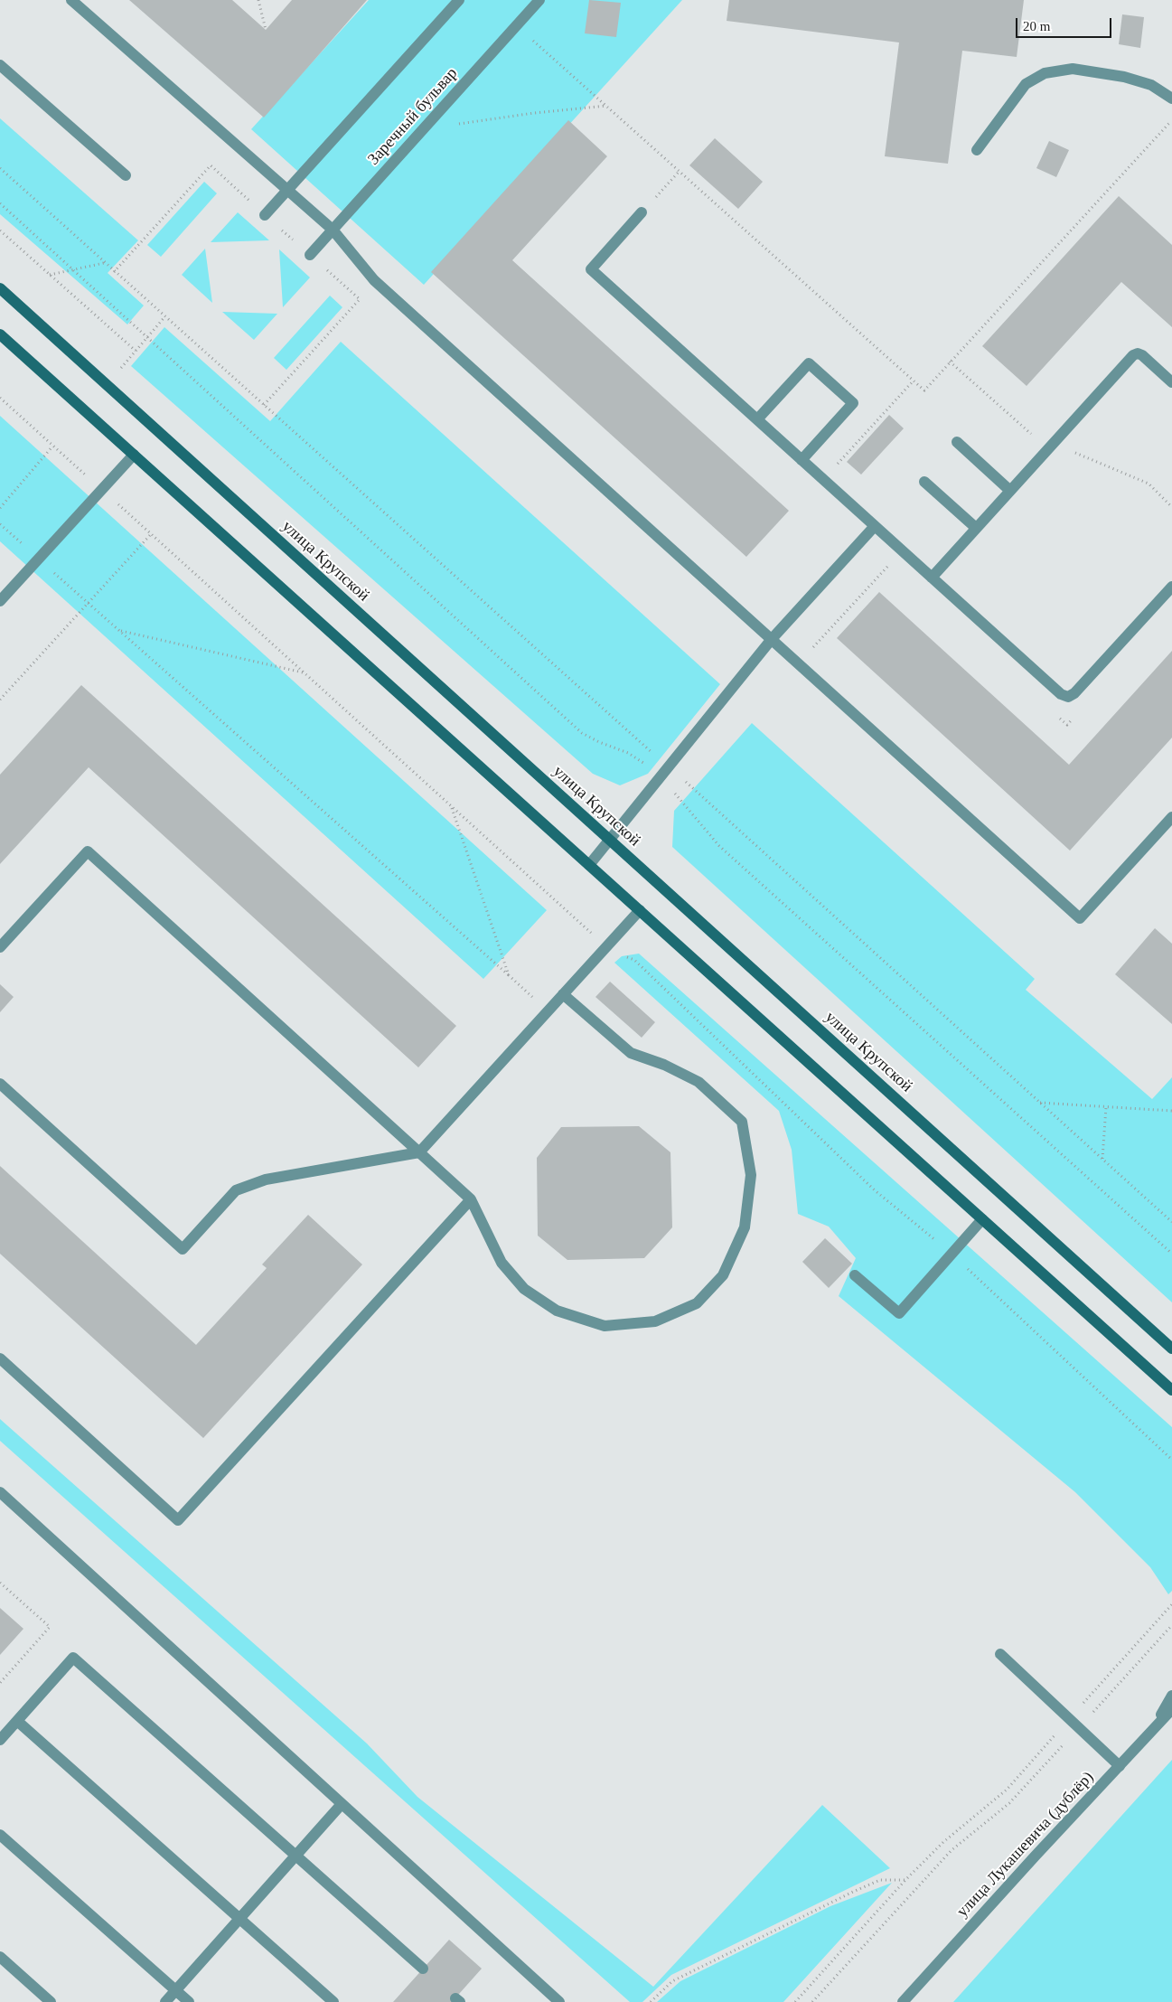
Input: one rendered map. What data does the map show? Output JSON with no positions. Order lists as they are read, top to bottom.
{
  "streets": {
    "main road": ["улица Крупской"],
    "street": ["Заречный бульвар", "улица Лукашевича (дублёр)"]
  },
  "scale_bar": "20 m"
}
